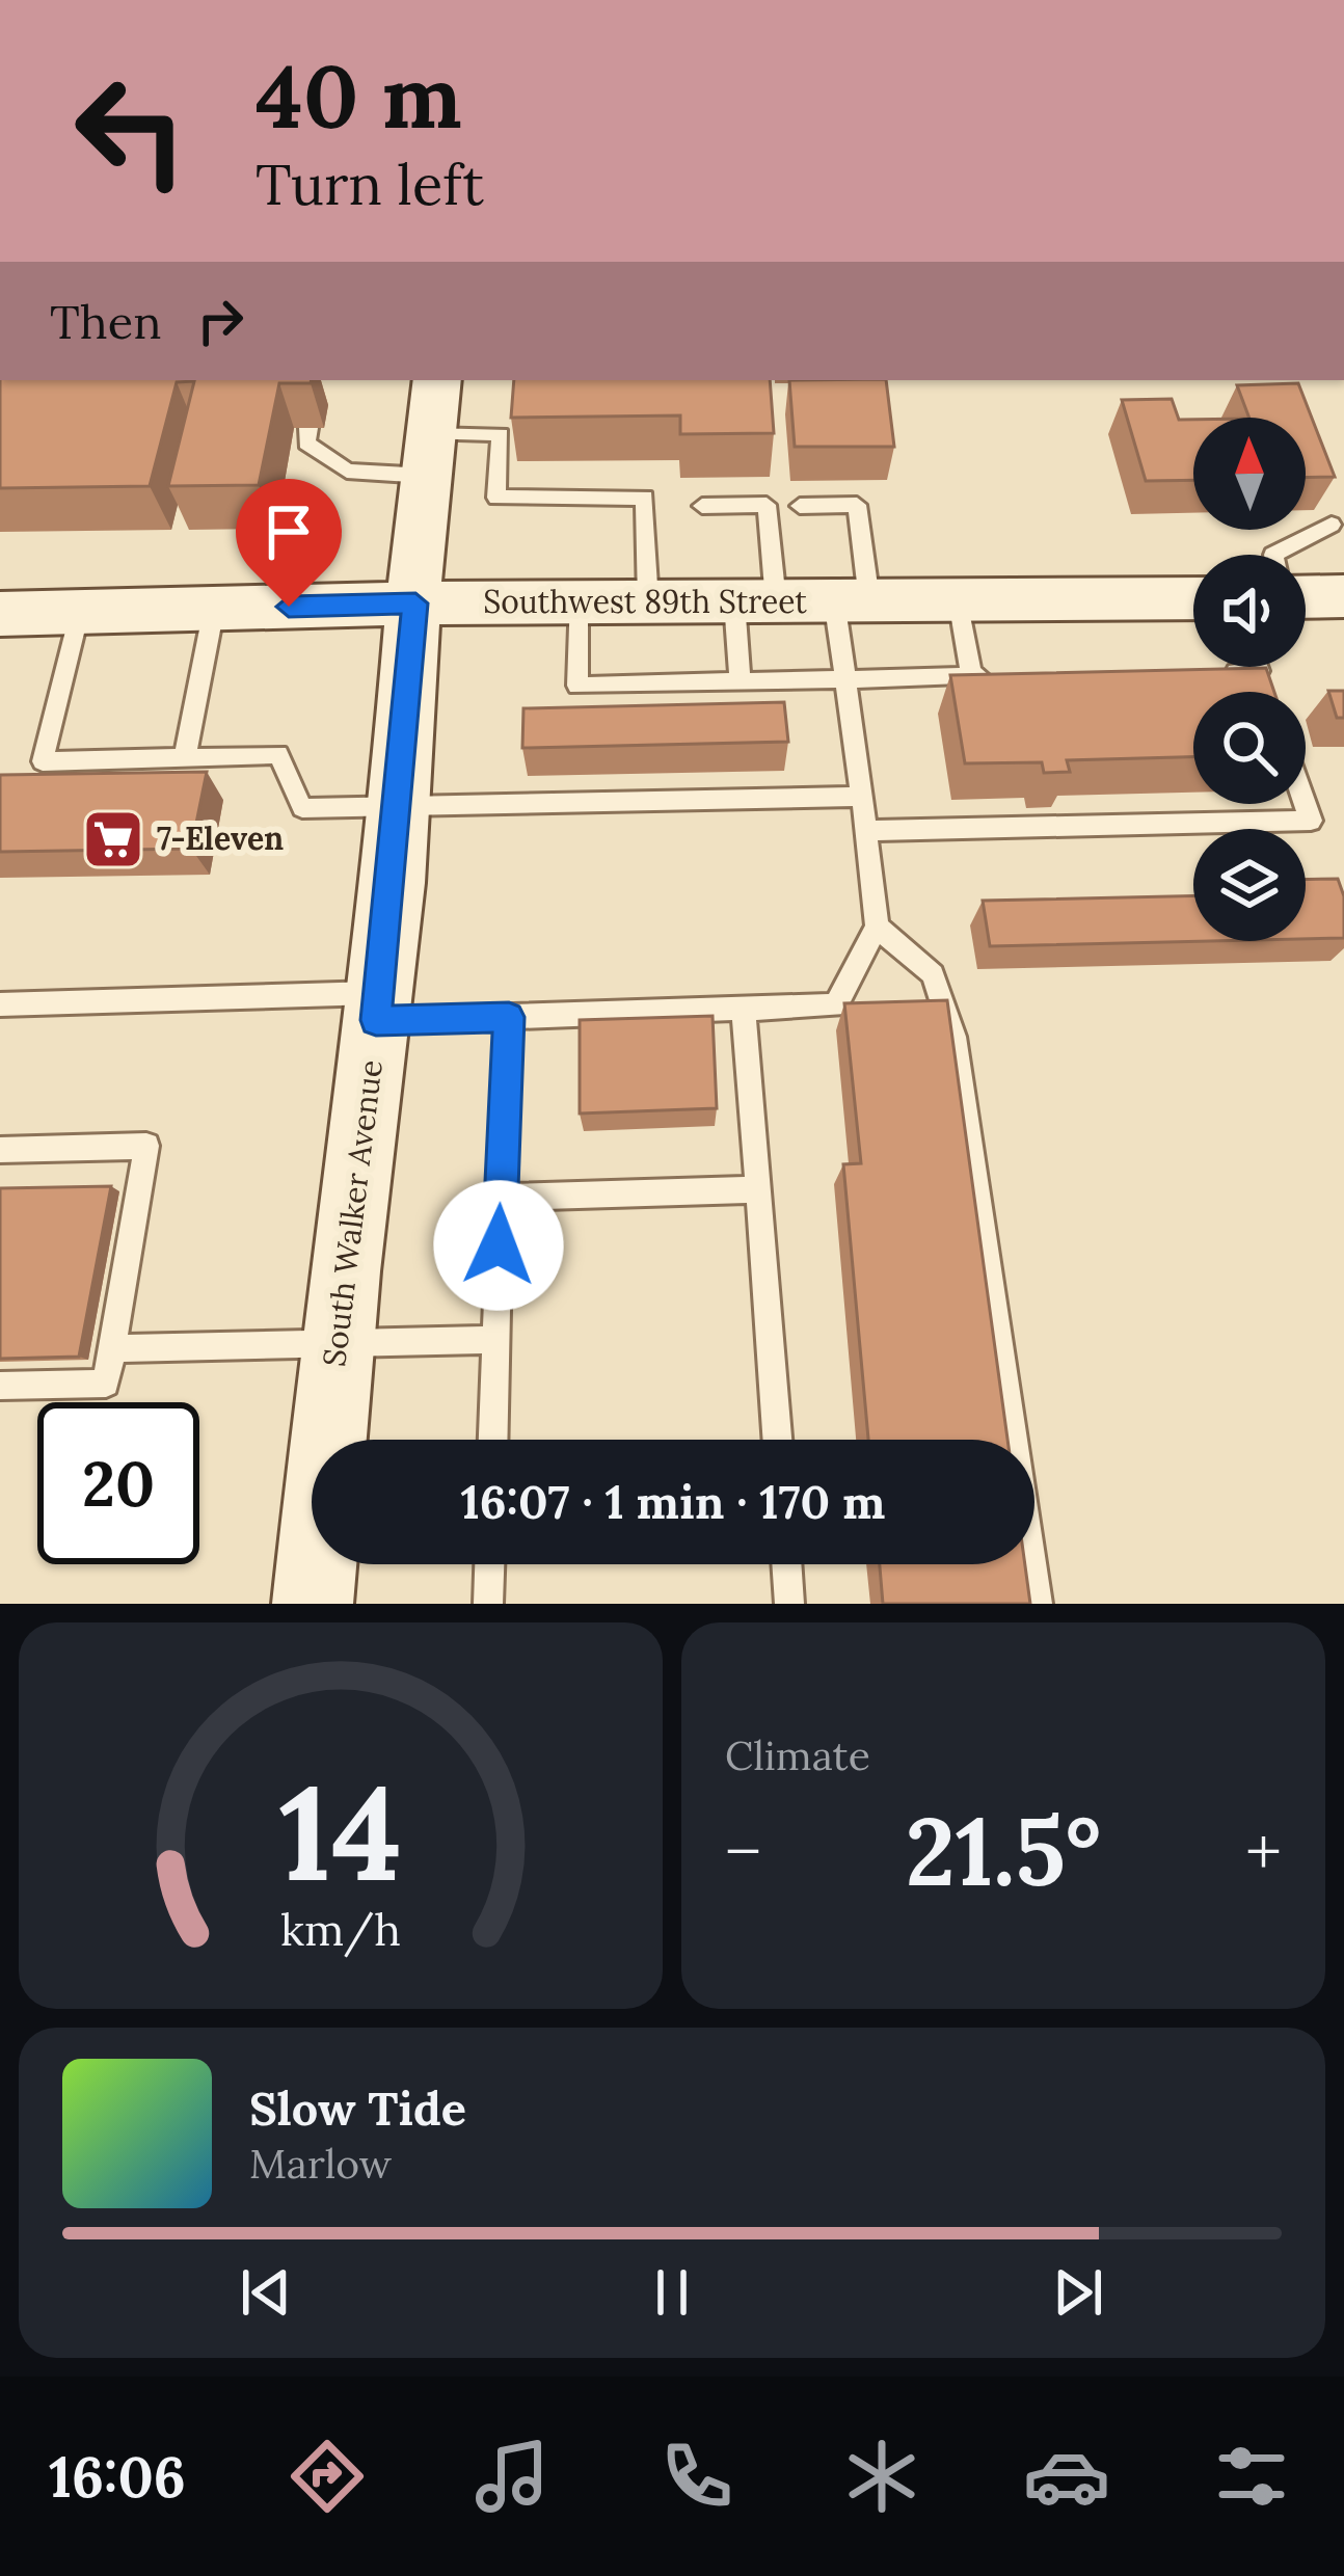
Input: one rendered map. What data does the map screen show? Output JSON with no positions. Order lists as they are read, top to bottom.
{
  "streets": {
    "main road": ["Southwest 89th Street", "South Walker Avenue"]
  },
  "crossings": [
    ["Southwest 89th Street", "South Walker Avenue"]
  ],
  "places": {
    "supermarket": ["7-Eleven"]
  },
  "north": "top",
  "page": {
    "turn": ["40 m", "Turn left"],
    "then": "Then",
    "limit": "20",
    "trip": "16:07 · 1 min · 170 m",
    "tile": "Climate",
    "heat": ["−", "21.5°", "+"],
    "song": ["Slow Tide", "Marlow"],
    "tabs": "16:06",
    "gauge": ["14", "km/h"]
  }
}
